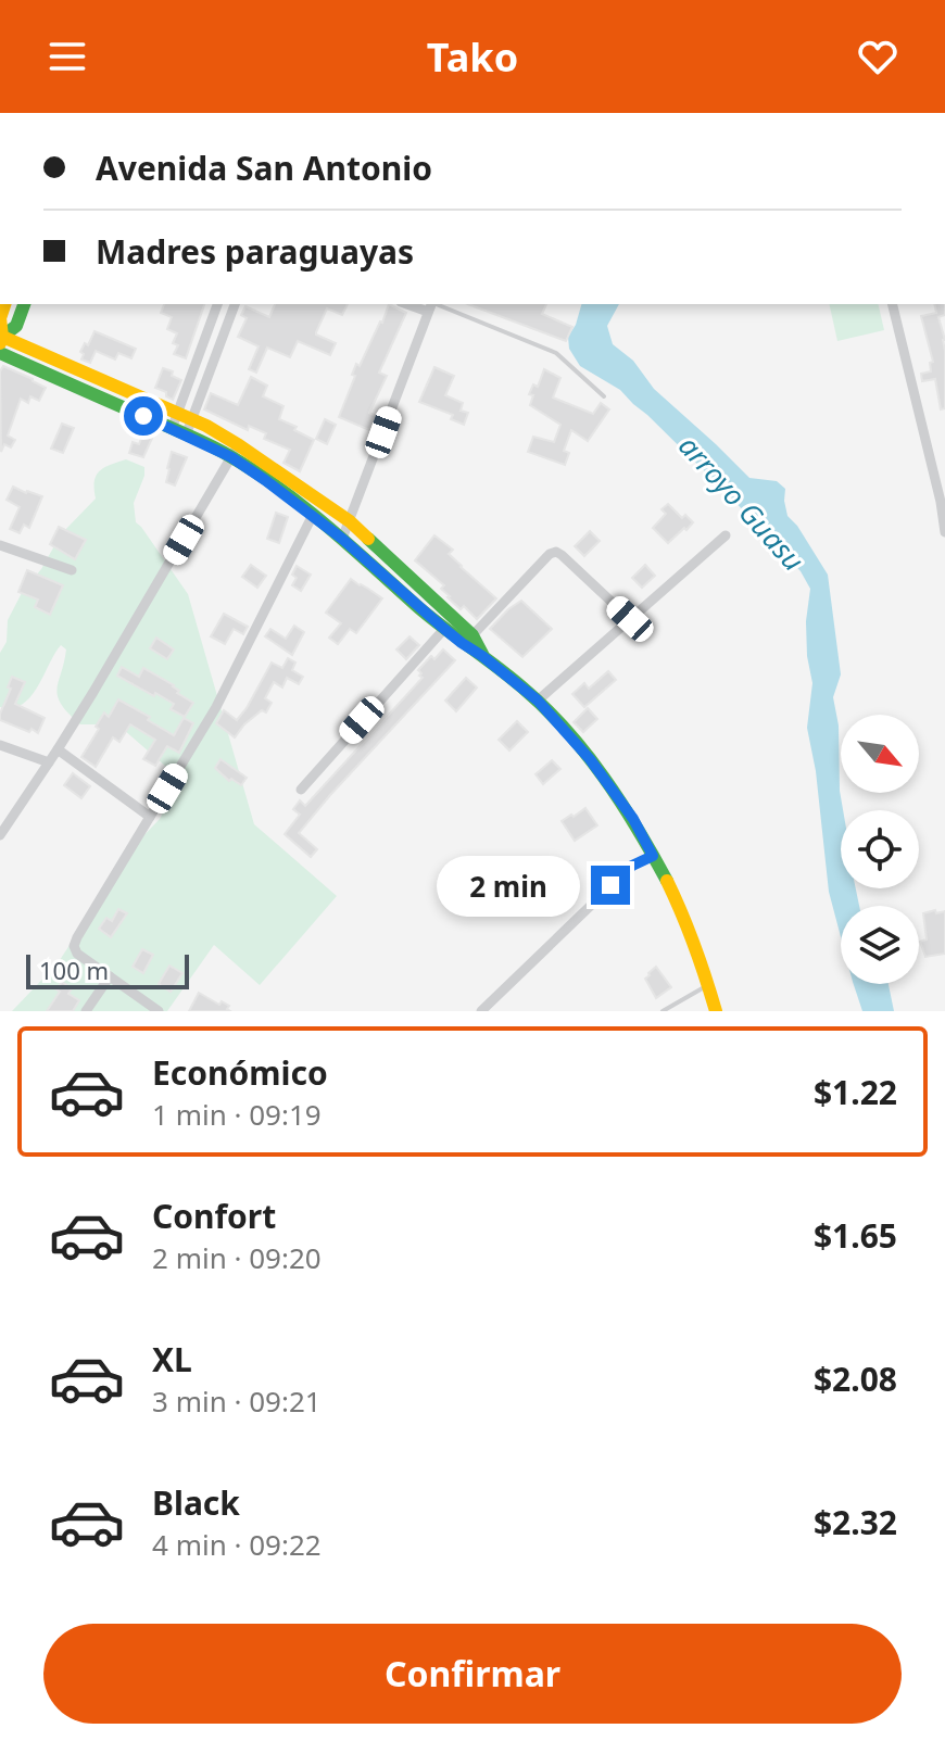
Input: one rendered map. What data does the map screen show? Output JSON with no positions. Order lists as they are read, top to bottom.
{
  "water": ["arroyo Guasu"],
  "scale_bar": "100 m",
  "north": "bottom right",
  "page": {
    "header": "Tako",
    "banner": ["Avenida San Antonio", "Madres paraguayas"],
    "bubble": "2 min",
    "scale": "100 m",
    "list": [
      {
        "name": "Económico",
        "note": "1 min · 09:19",
        "value": "$1.22"
      },
      {
        "name": "Confort",
        "note": "2 min · 09:20",
        "value": "$1.65"
      },
      {
        "name": "XL",
        "note": "3 min · 09:21",
        "value": "$2.08"
      },
      {
        "name": "Black",
        "note": "4 min · 09:22",
        "value": "$2.32"
      }
    ],
    "buttons": "Confirmar"
  }
}
